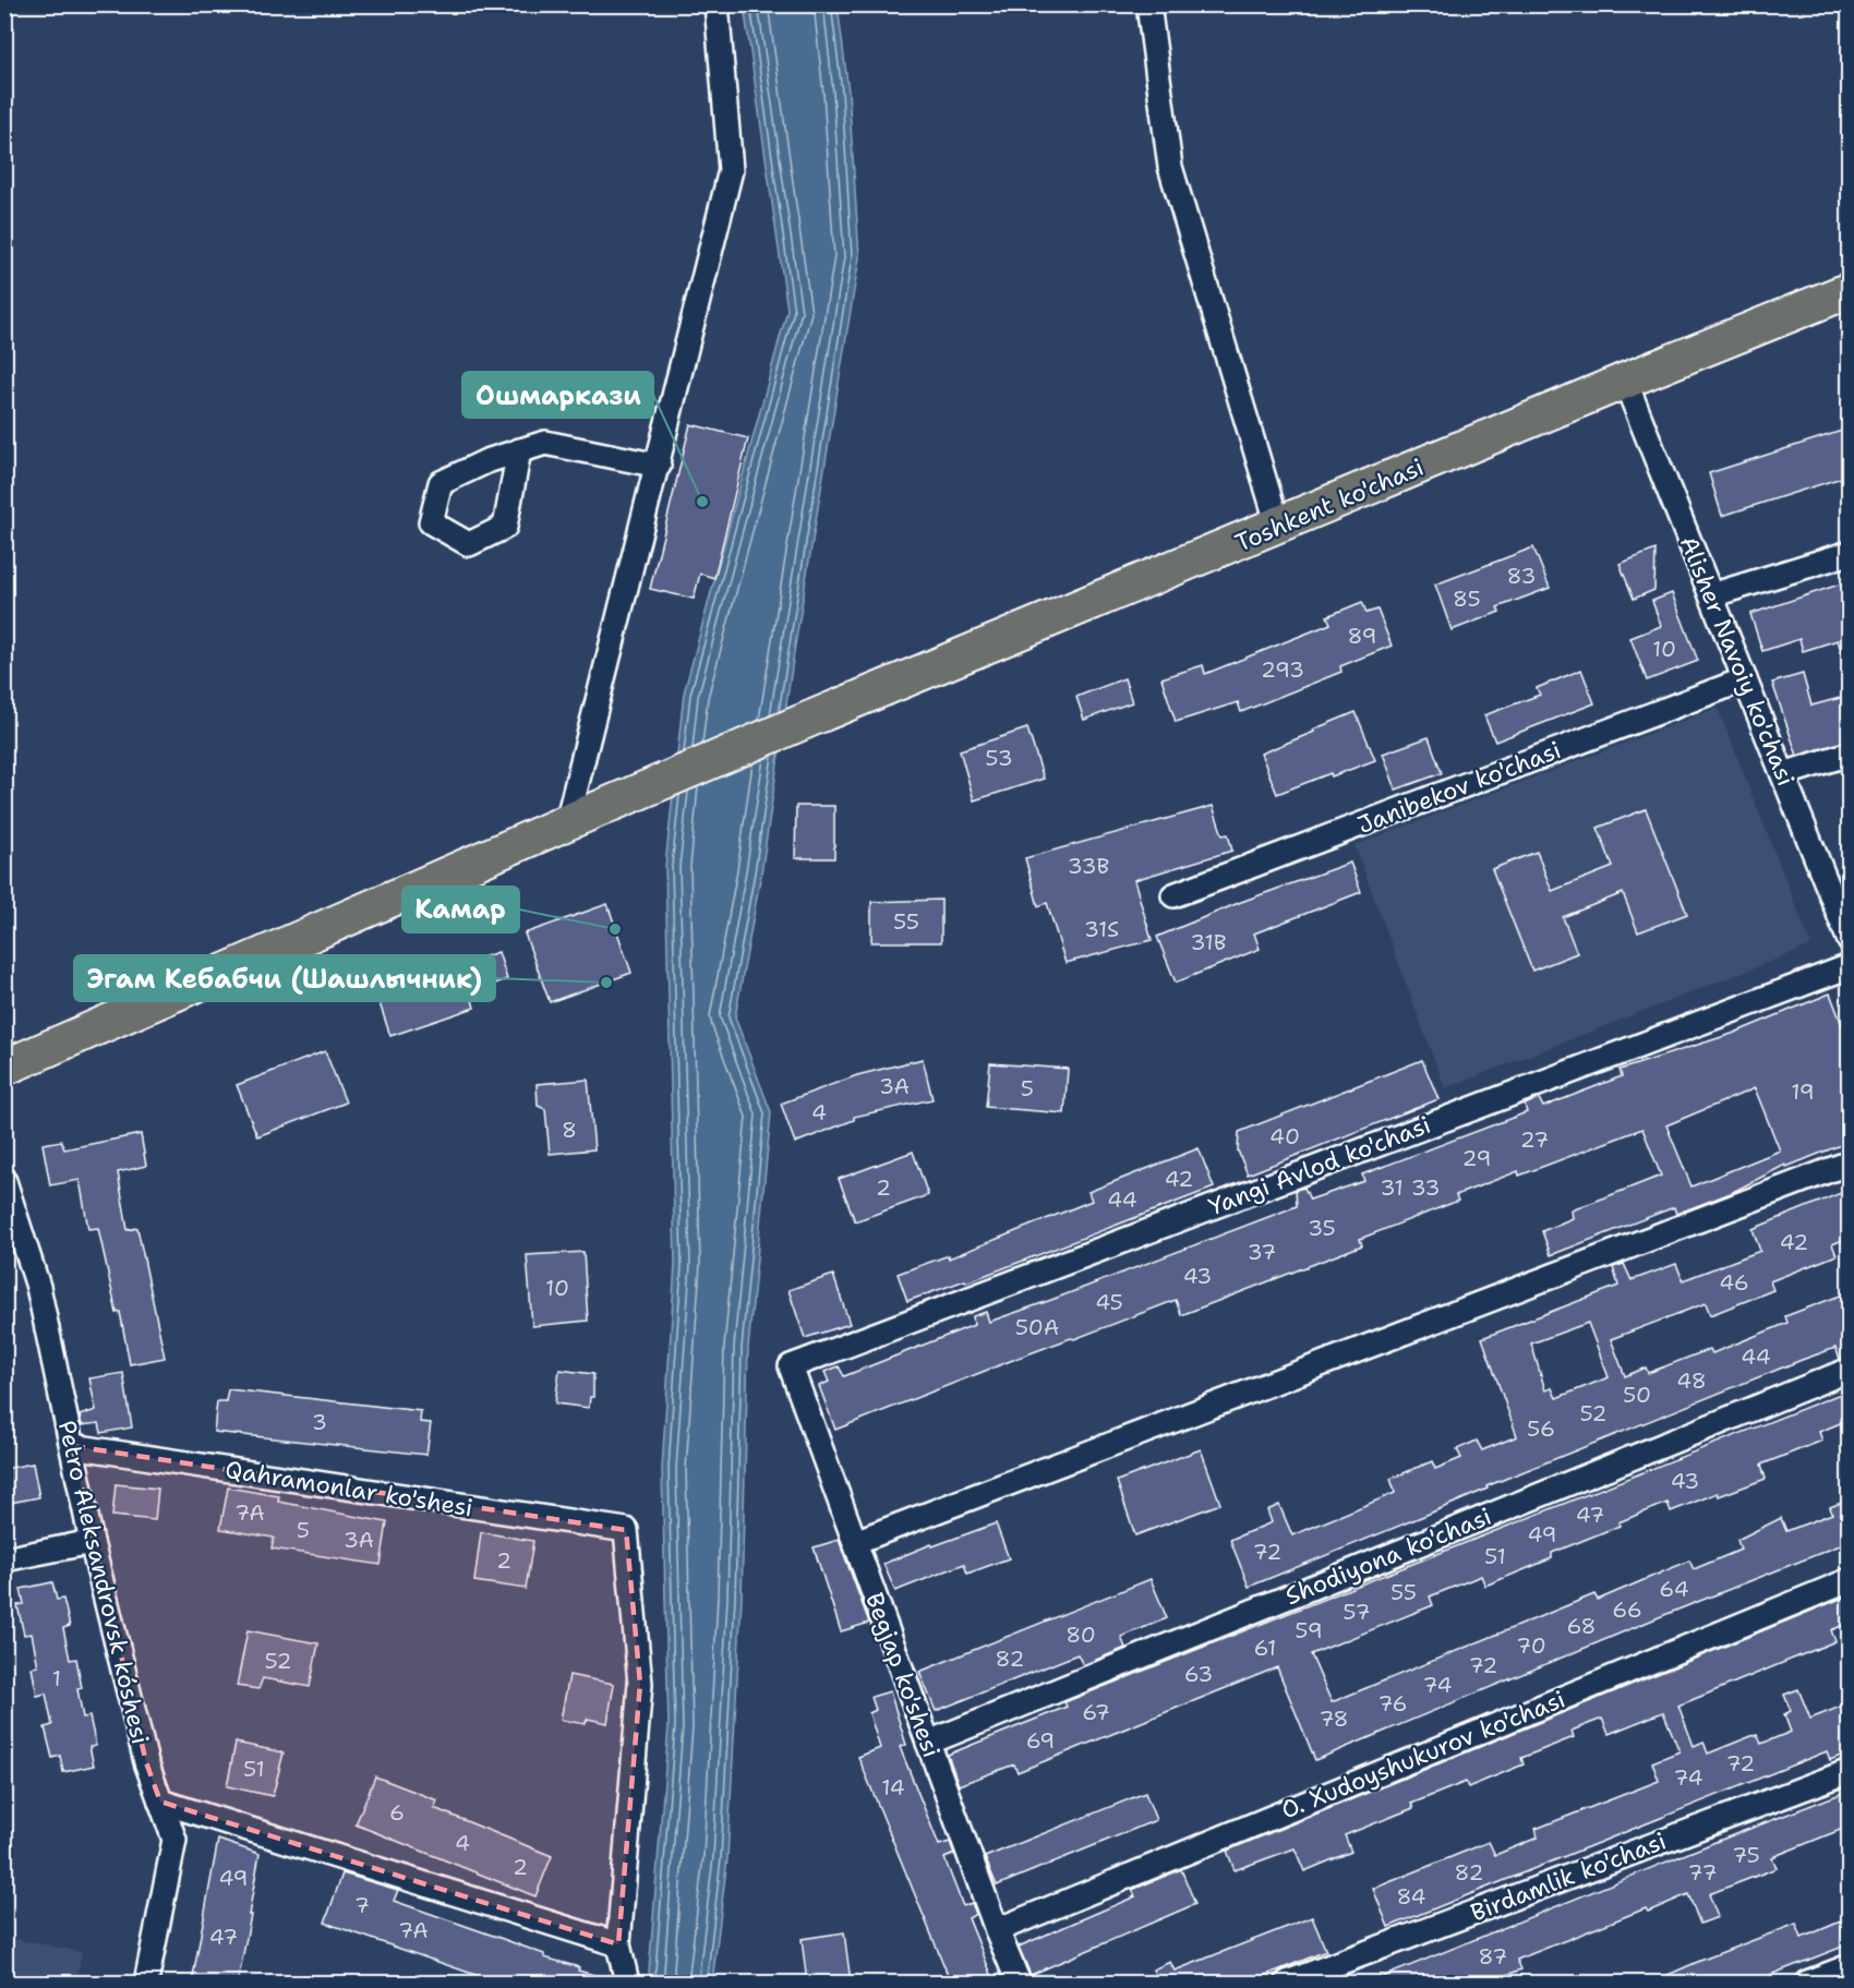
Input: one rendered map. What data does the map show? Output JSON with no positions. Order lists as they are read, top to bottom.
{
  "streets": {
    "highway": ["Toshkent ko'chasi"],
    "street": [
      "Alisher Navoiy ko'chasi",
      "Janibekov ko'chasi",
      "Yangi Avlod ko'chasi",
      "Qahramonlar ko'shesi",
      "Shodiyona ko'chasi",
      "Petro Aleksandrovsk kóshesi",
      "Begjap ko'shesi",
      "O. Xudoyshukurov ko'chasi",
      "Birdamlik ko'chasi"
    ]
  },
  "crossings": [
    ["Toshkent ko'chasi", "Alisher Navoiy ko'chasi"],
    ["Alisher Navoiy ko'chasi", "Janibekov ko'chasi"],
    ["Yangi Avlod ko'chasi", "Begjap ko'shesi"],
    ["Qahramonlar ko'shesi", "Petro Aleksandrovsk kóshesi"],
    ["Shodiyona ko'chasi", "Begjap ko'shesi"],
    ["Begjap ko'shesi", "O. Xudoyshukurov ko'chasi"]
  ],
  "places": ["Ошмаркази", "Камар", "Эгам Кебабчи (Шашлычник)"],
  "house_numbers": [
    "83",
    "85",
    "89",
    "10",
    "293",
    "53",
    "33B",
    "55",
    "31S",
    "31B",
    "3A",
    "5",
    "19",
    "4",
    "8",
    "40",
    "27",
    "29",
    "42",
    "2",
    "31 33",
    "44",
    "35",
    "42",
    "37",
    "43",
    "46",
    "10",
    "45",
    "50A",
    "44",
    "48",
    "50",
    "52",
    "3",
    "56",
    "43",
    "7A",
    "47",
    "5",
    "49",
    "3A",
    "72",
    "51",
    "2",
    "64",
    "55",
    "66",
    "57",
    "68",
    "59",
    "80",
    "70",
    "61",
    "82",
    "52",
    "72",
    "63",
    "1",
    "74",
    "76",
    "67",
    "78",
    "69",
    "72",
    "51",
    "74",
    "14",
    "6",
    "4",
    "75",
    "2",
    "82",
    "77",
    "49",
    "84",
    "7",
    "7A",
    "47",
    "87"
  ]
}
